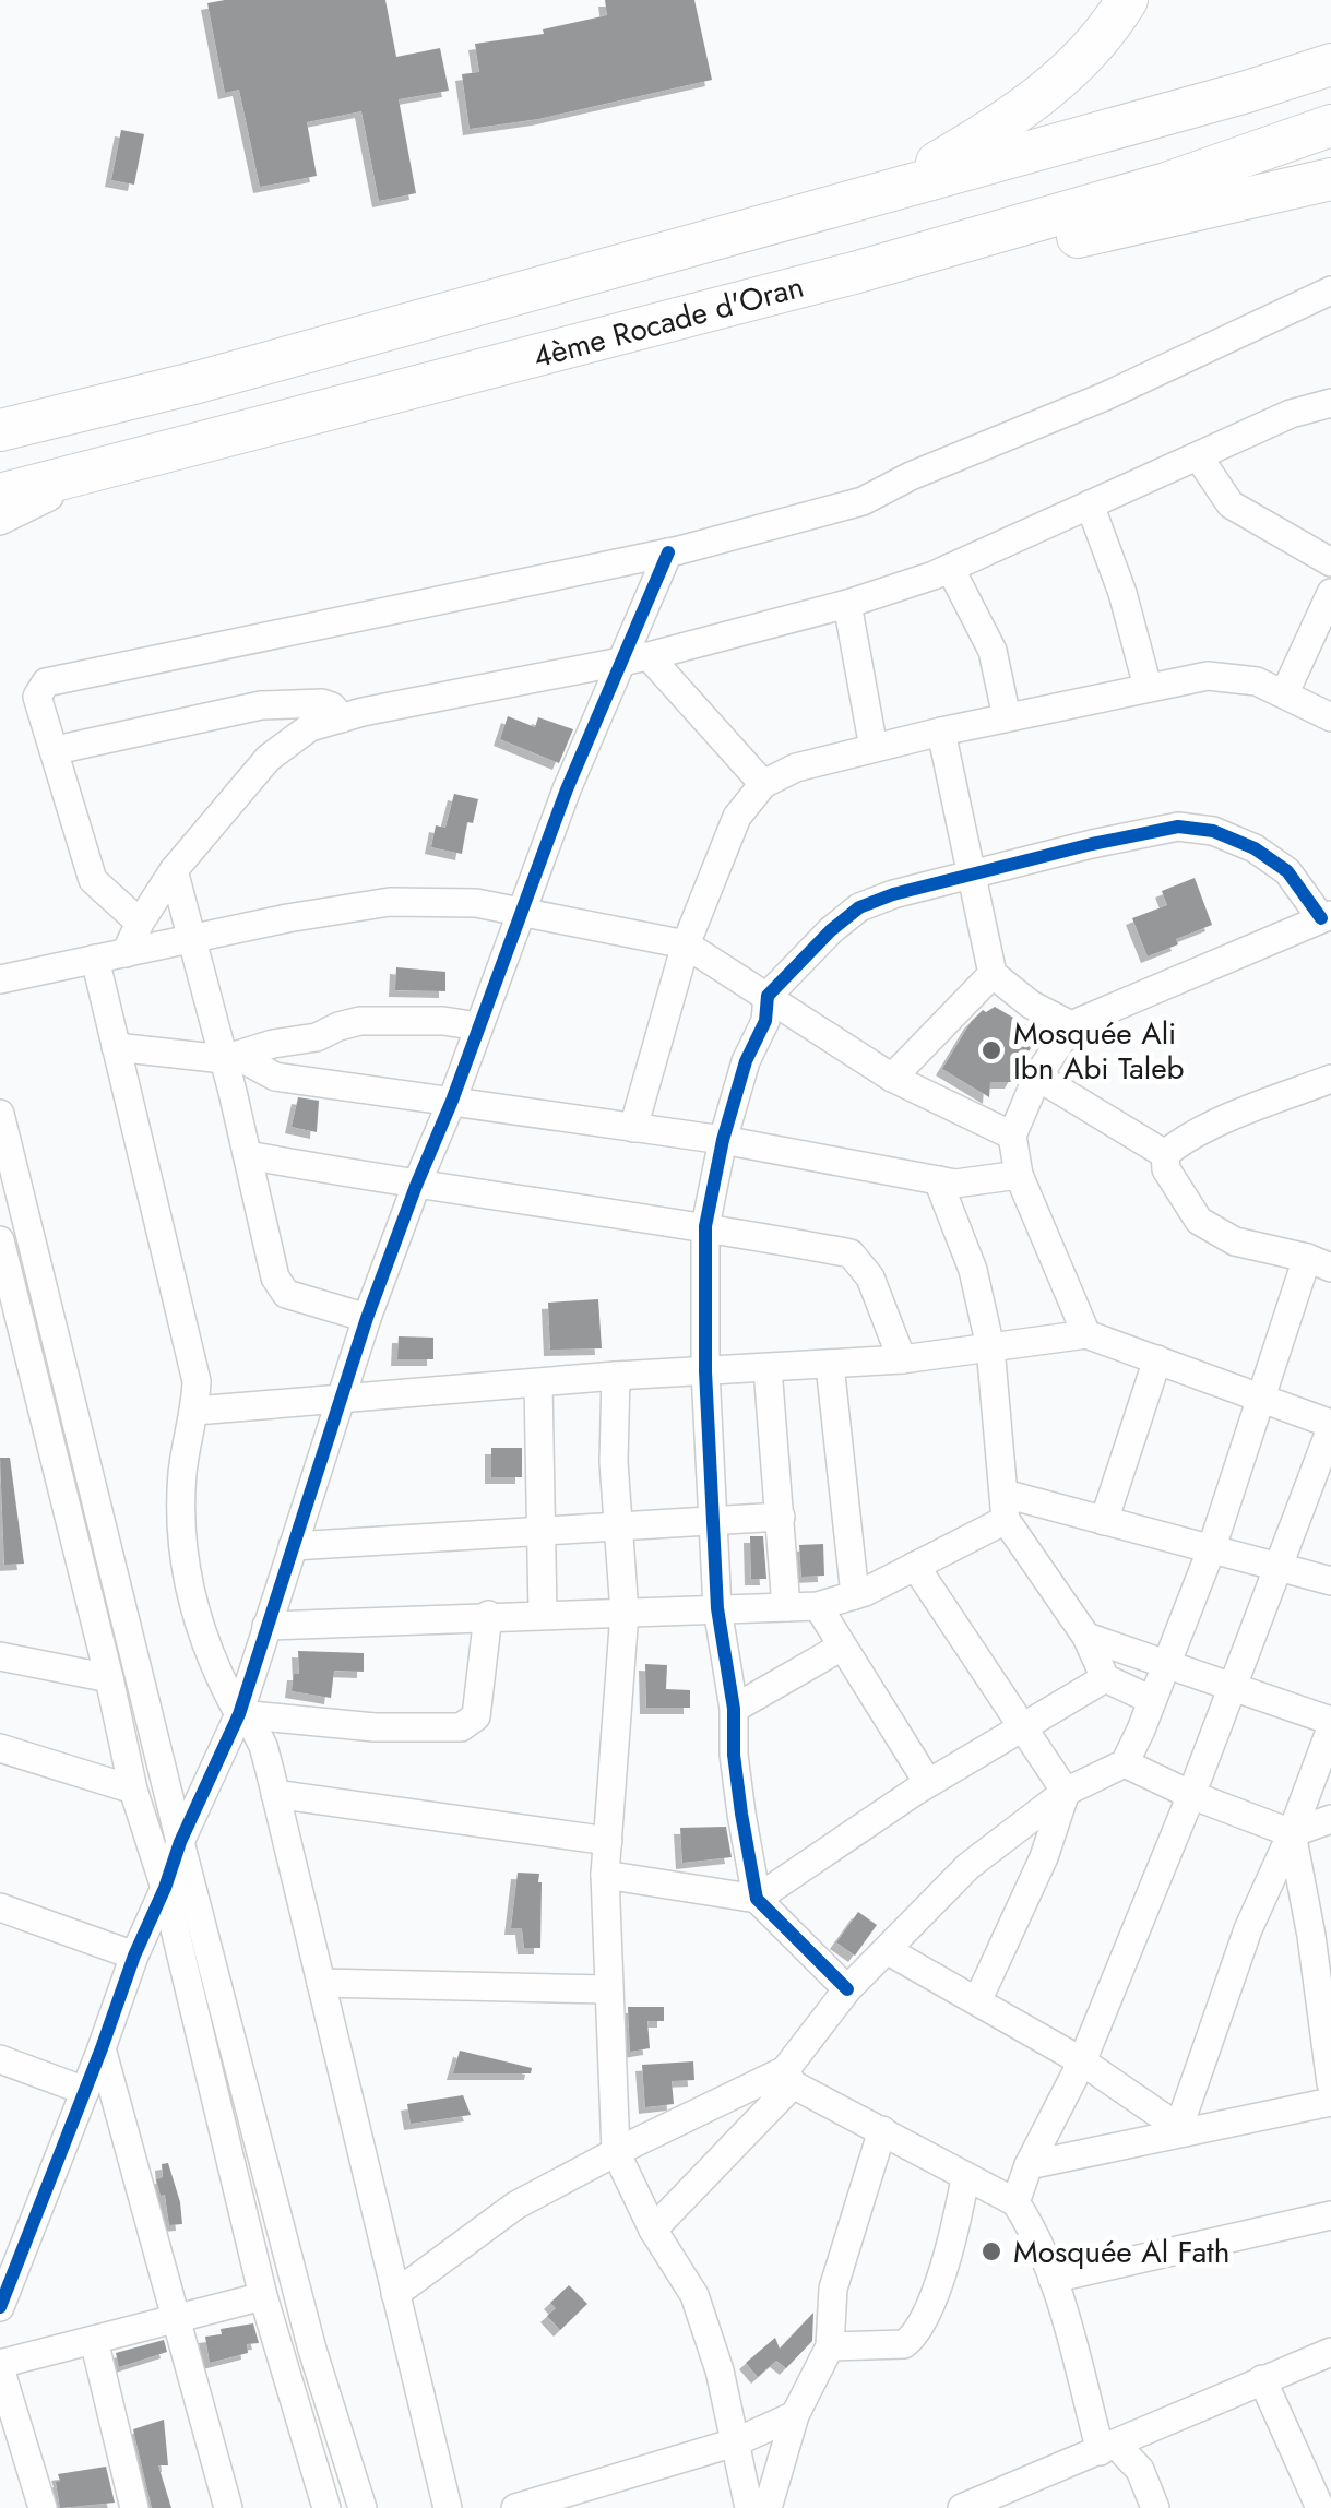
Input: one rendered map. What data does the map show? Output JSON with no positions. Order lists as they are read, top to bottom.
{
  "streets": {
    "highway": ["4ème Rocade d'Oran"]
  },
  "places": ["Mosquée Ali Ibn Abi Taleb", "Mosquée Al Fath"]
}
